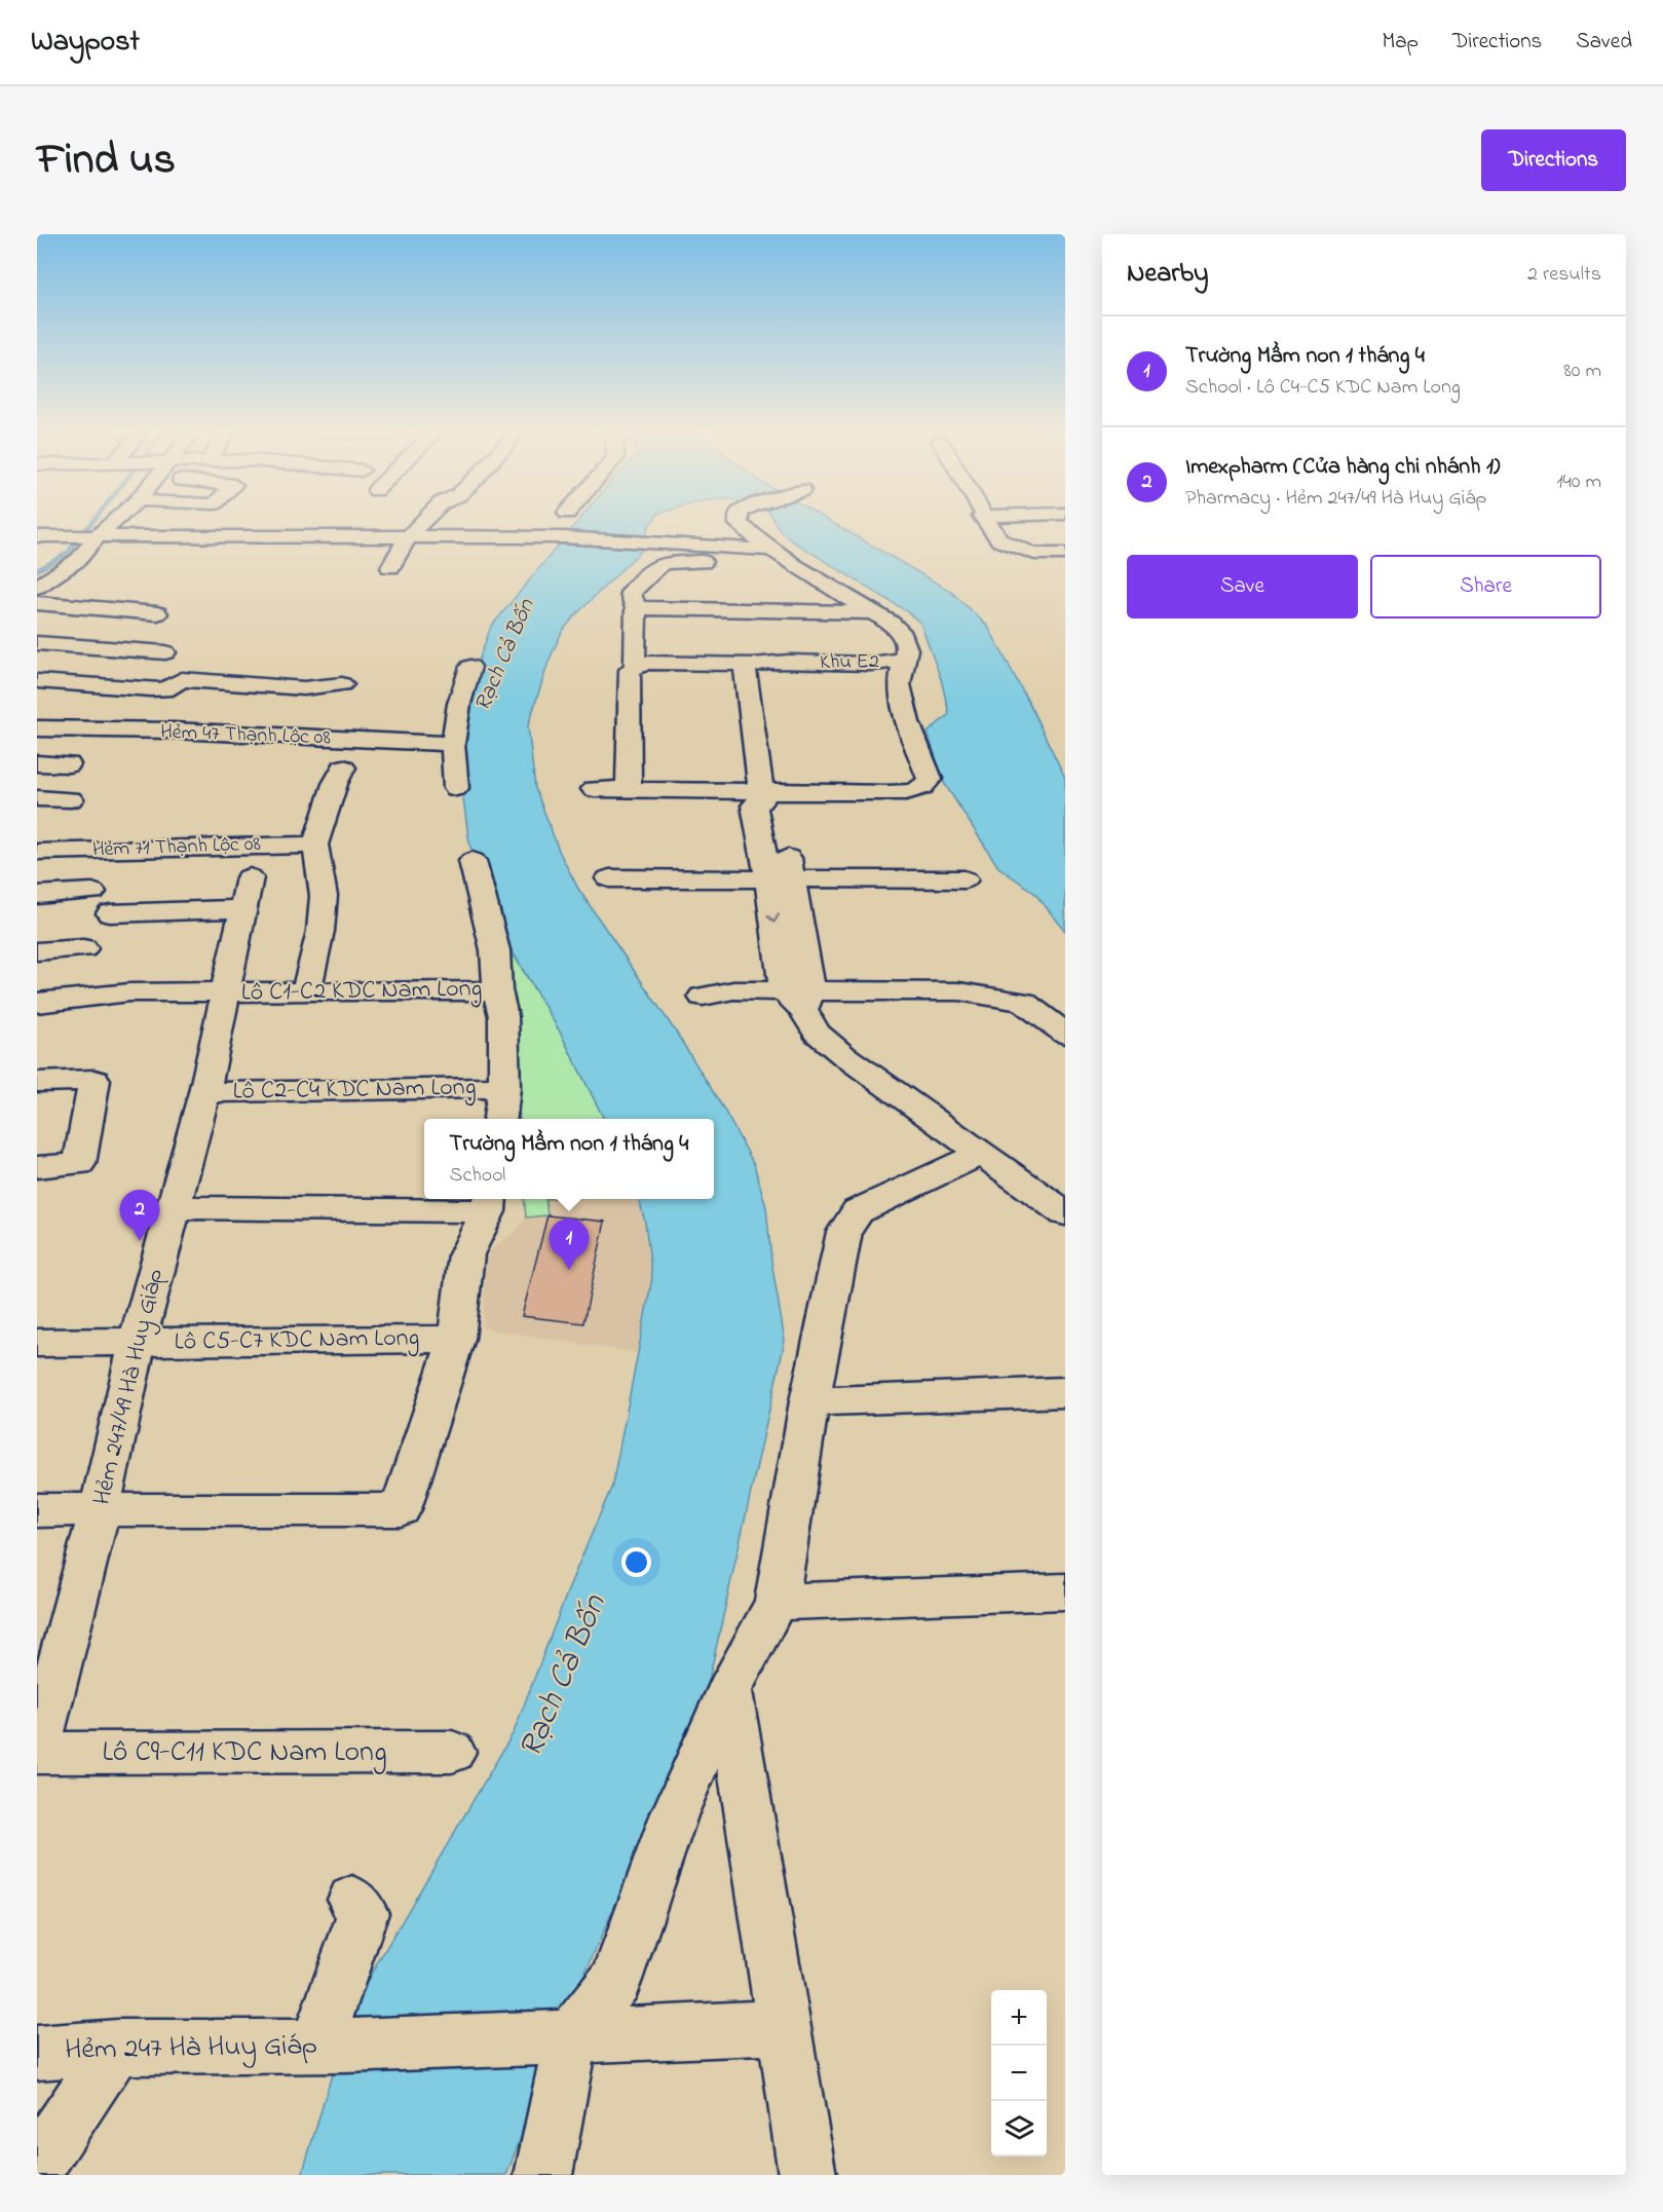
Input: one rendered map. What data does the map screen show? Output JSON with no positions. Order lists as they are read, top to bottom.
{
  "streets": {
    "street": [
      "Khu E2",
      "Hẻm 47 Thạnh Lộc 08",
      "Hẻm 71 Thạnh Lộc 08",
      "Lô C1-C2 KDC Nam Long",
      "Lô C2-C4 KDC Nam Long",
      "Lô C5-C7 KDC Nam Long",
      "Hẻm 247/49 Hà Huy Giáp",
      "Lô C9-C11 KDC Nam Long",
      "Hẻm 247 Hà Huy Giáp"
    ]
  },
  "crossings": [
    ["Lô C1-C2 KDC Nam Long", "Hẻm 247/49 Hà Huy Giáp"],
    ["Lô C2-C4 KDC Nam Long", "Hẻm 247/49 Hà Huy Giáp"],
    ["Lô C5-C7 KDC Nam Long", "Hẻm 247/49 Hà Huy Giáp"],
    ["Hẻm 247/49 Hà Huy Giáp", "Lô C9-C11 KDC Nam Long"]
  ],
  "water": ["Rạch Cả Bốn"],
  "page": {
    "header": "Waypost",
    "nav": ["Map", "Directions", "Saved"],
    "title": "Find us",
    "buttons": [
      "Directions",
      ["Save", "Share"]
    ],
    "heading": ["Nearby", "2 results"],
    "list": [
      {
        "mark": "1",
        "name": "Trường Mầm non 1 tháng 4",
        "note": "School · Lô C4-C5 KDC Nam Long",
        "value": "80 m"
      },
      {
        "mark": "2",
        "name": "Imexpharm (Cửa hàng chi nhánh 1)",
        "note": "Pharmacy · Hẻm 247/49 Hà Huy Giáp",
        "value": "140 m"
      }
    ],
    "popup": ["Trường Mầm non 1 tháng 4", "School"],
    "pins": ["2", "1"],
    "map_buttons": ["+", "−"]
  }
}
